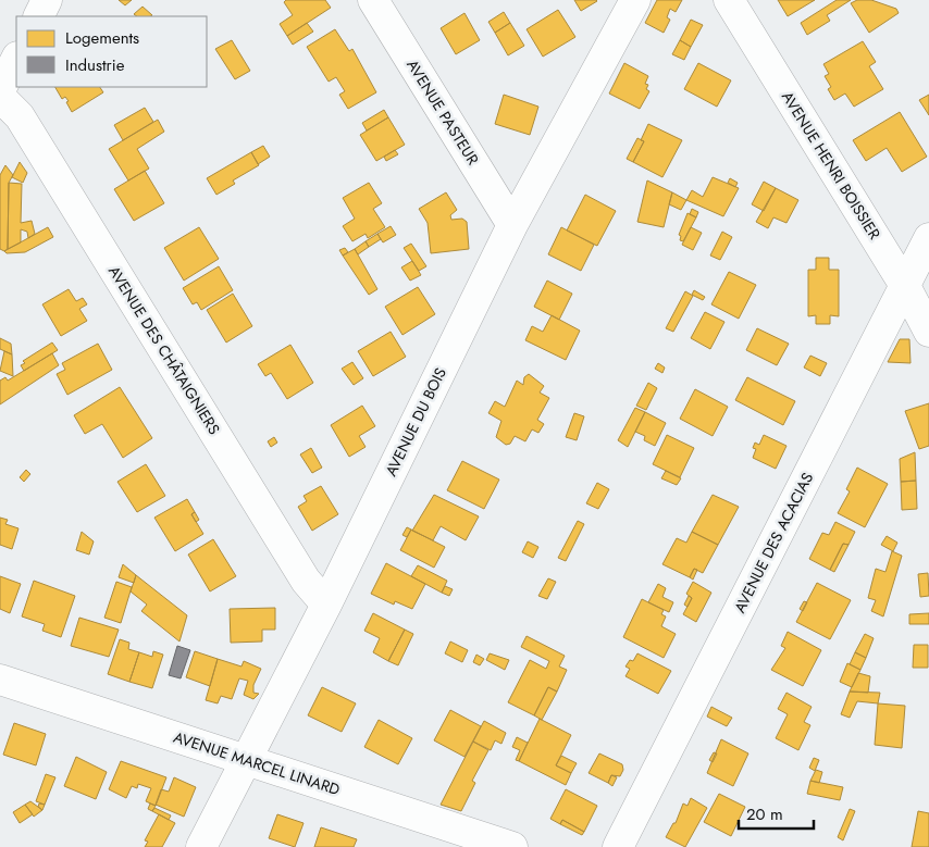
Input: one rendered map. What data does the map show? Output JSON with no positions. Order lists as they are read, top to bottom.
{
  "streets": {
    "street": [
      "AVENUE PASTEUR",
      "AVENUE HENRI BOISSIER",
      "AVENUE DES CHÂTAIGNIERS",
      "AVENUE DU BOIS",
      "AVENUE DES ACACIAS",
      "AVENUE MARCEL LINARD"
    ]
  },
  "crossings": [
    ["AVENUE PASTEUR", "AVENUE DU BOIS"],
    ["AVENUE HENRI BOISSIER", "AVENUE DES ACACIAS"],
    ["AVENUE DES CHÂTAIGNIERS", "AVENUE DU BOIS"],
    ["AVENUE DU BOIS", "AVENUE MARCEL LINARD"]
  ],
  "legend": ["Logements", "Industrie"],
  "scale_bar": "20 m"
}
